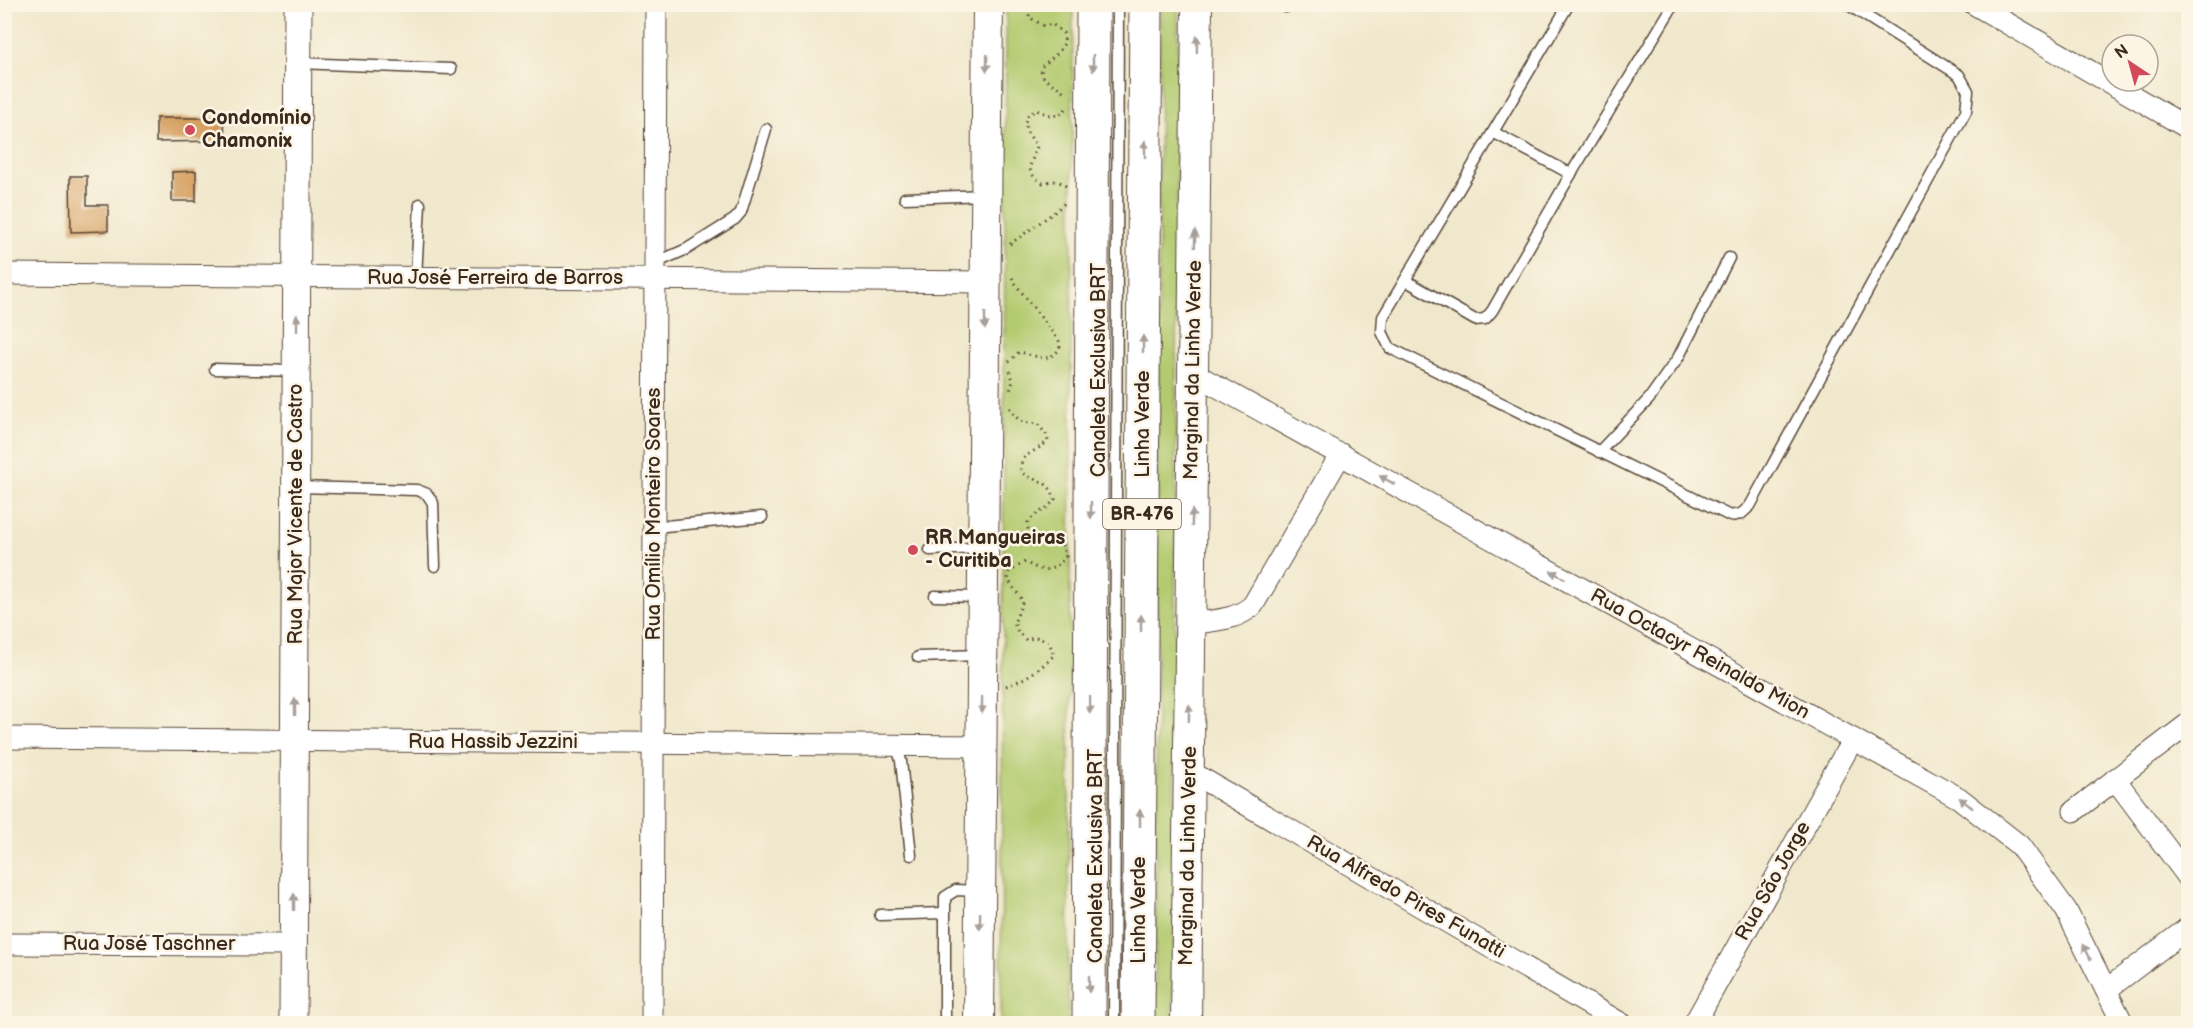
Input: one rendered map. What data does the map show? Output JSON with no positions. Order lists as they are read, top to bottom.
{
  "streets": {
    "highway": ["Linha Verde", "BR-476"],
    "main road": ["Marginal da Linha Verde"],
    "street": [
      "Rua José Ferreira de Barros",
      "Rua Major Vicente de Castro",
      "Rua Omílio Monteiro Soares",
      "Rua Octacyr Reinaldo Mion",
      "Rua Hassib Jezzini",
      "Rua São Jorge",
      "Rua Alfredo Pires Funatti",
      "Rua José Taschner"
    ],
    "lane": ["Canaleta Exclusiva BRT"]
  },
  "crossings": [
    ["Rua José Ferreira de Barros", "Rua Major Vicente de Castro"],
    ["Rua José Ferreira de Barros", "Rua Omílio Monteiro Soares"],
    ["Marginal da Linha Verde", "Rua Octacyr Reinaldo Mion"],
    ["Marginal da Linha Verde", "Rua Alfredo Pires Funatti"],
    ["Rua Major Vicente de Castro", "Rua Hassib Jezzini"],
    ["Rua Major Vicente de Castro", "Rua José Taschner"],
    ["Rua Omílio Monteiro Soares", "Rua Hassib Jezzini"],
    ["Rua Octacyr Reinaldo Mion", "Rua São Jorge"]
  ],
  "one_way": ["Rua Major Vicente de Castro", "Rua Octacyr Reinaldo Mion"],
  "places": ["Condomínio Chamonix", "RR Mangueiras - Curitiba"],
  "north": "top left"
}
